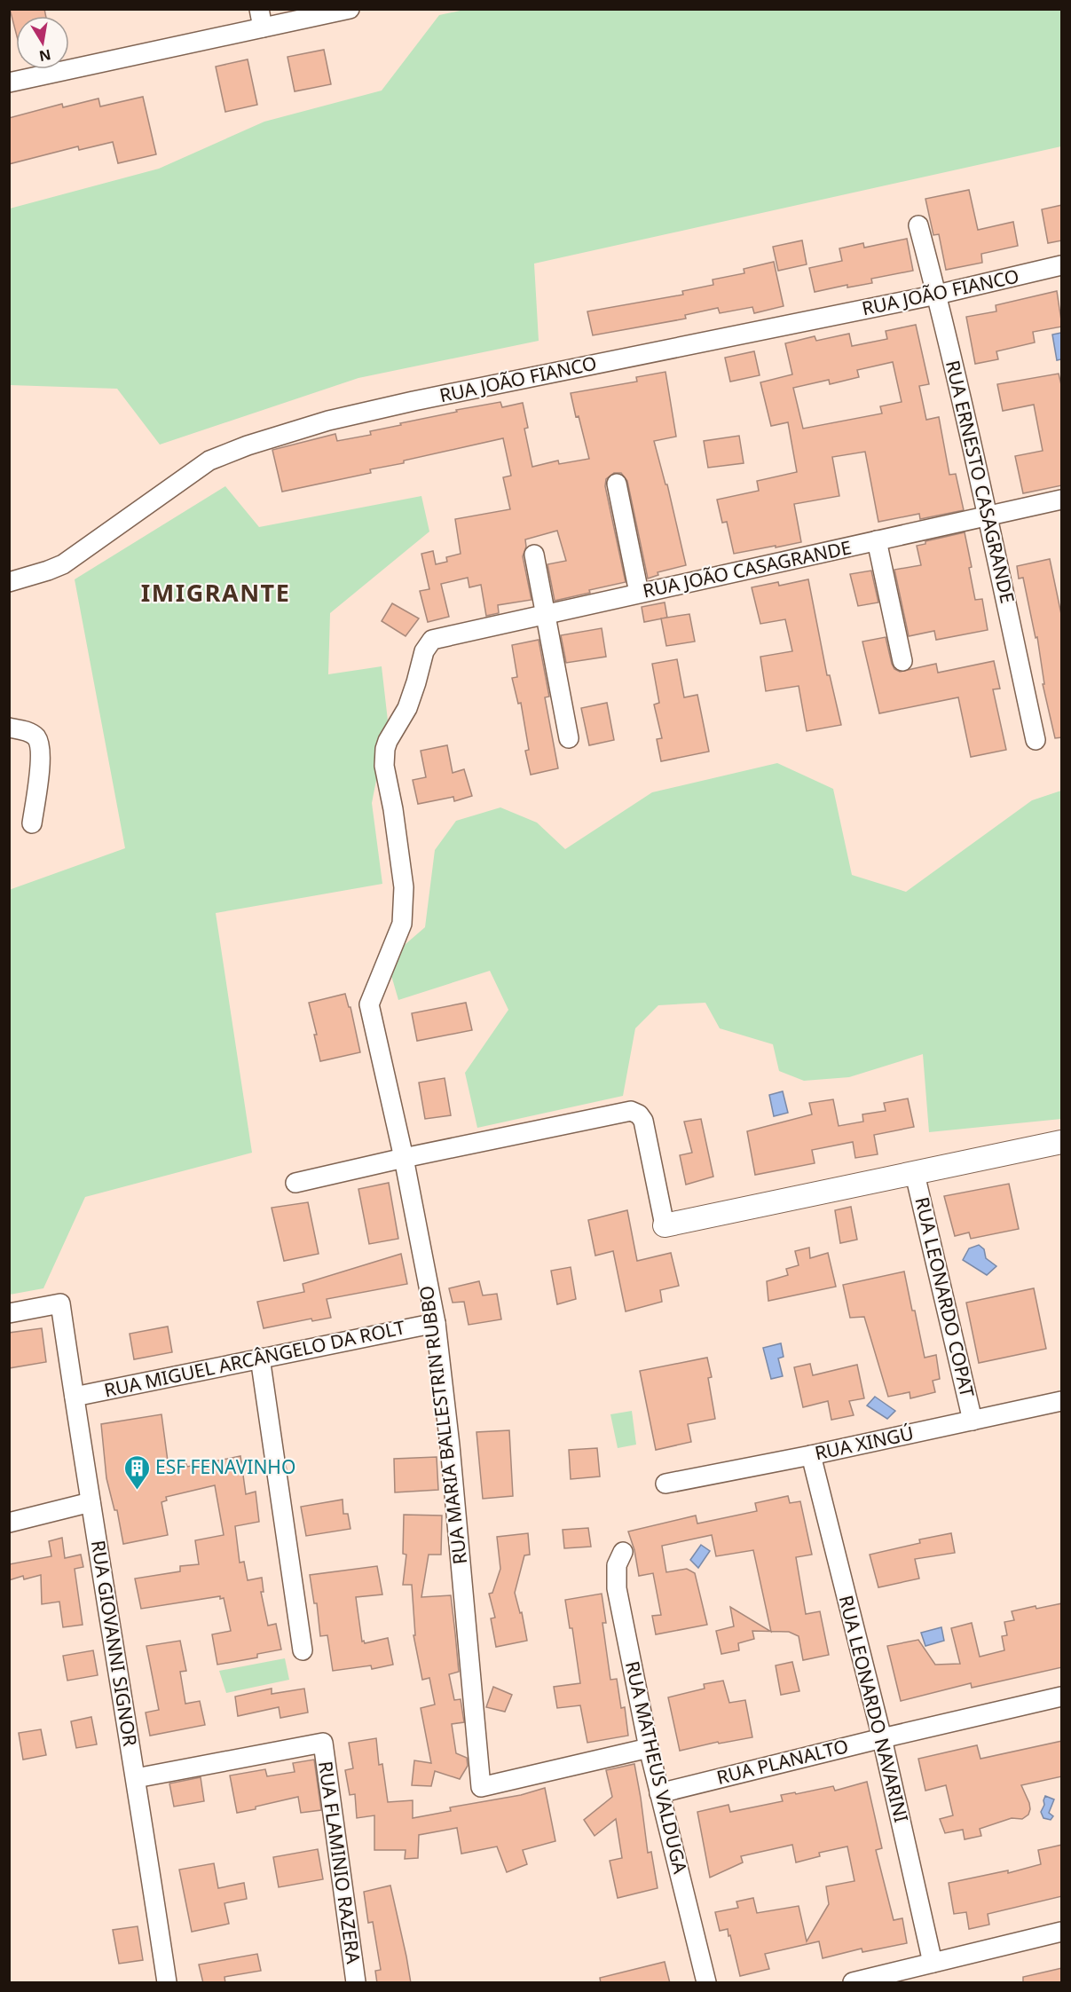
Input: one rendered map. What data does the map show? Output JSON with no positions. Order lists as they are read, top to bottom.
{
  "streets": {
    "street": [
      "RUA JOÃO FIANCO",
      "RUA ERNESTO CASAGRANDE",
      "RUA JOÃO CASAGRANDE",
      "RUA LEONARDO COPAT",
      "RUA MIGUEL ARCÂNGELO DA ROLT",
      "RUA MARIA BALLESTRIN RUBBO",
      "RUA XINGÚ",
      "RUA GIOVANNI SIGNOR",
      "RUA LEONARDO NAVARINI",
      "RUA PLANALTO",
      "RUA MATHEUS VALDUGA",
      "RUA FLAMINIO RAZERA"
    ]
  },
  "crossings": [
    ["RUA JOÃO FIANCO", "RUA ERNESTO CASAGRANDE"],
    ["RUA ERNESTO CASAGRANDE", "RUA JOÃO CASAGRANDE"],
    ["RUA JOÃO CASAGRANDE", "RUA MARIA BALLESTRIN RUBBO"],
    ["RUA LEONARDO COPAT", "RUA XINGÚ"],
    ["RUA MIGUEL ARCÂNGELO DA ROLT", "RUA MARIA BALLESTRIN RUBBO"],
    ["RUA MIGUEL ARCÂNGELO DA ROLT", "RUA GIOVANNI SIGNOR"],
    ["RUA MARIA BALLESTRIN RUBBO", "RUA MATHEUS VALDUGA"],
    ["RUA XINGÚ", "RUA LEONARDO NAVARINI"],
    ["RUA GIOVANNI SIGNOR", "RUA FLAMINIO RAZERA"],
    ["RUA LEONARDO NAVARINI", "RUA PLANALTO"],
    ["RUA PLANALTO", "RUA MATHEUS VALDUGA"]
  ],
  "districts": ["IMIGRANTE"],
  "places": {
    "building": ["ESF FENAVINHO"]
  },
  "north": "bottom"
}
